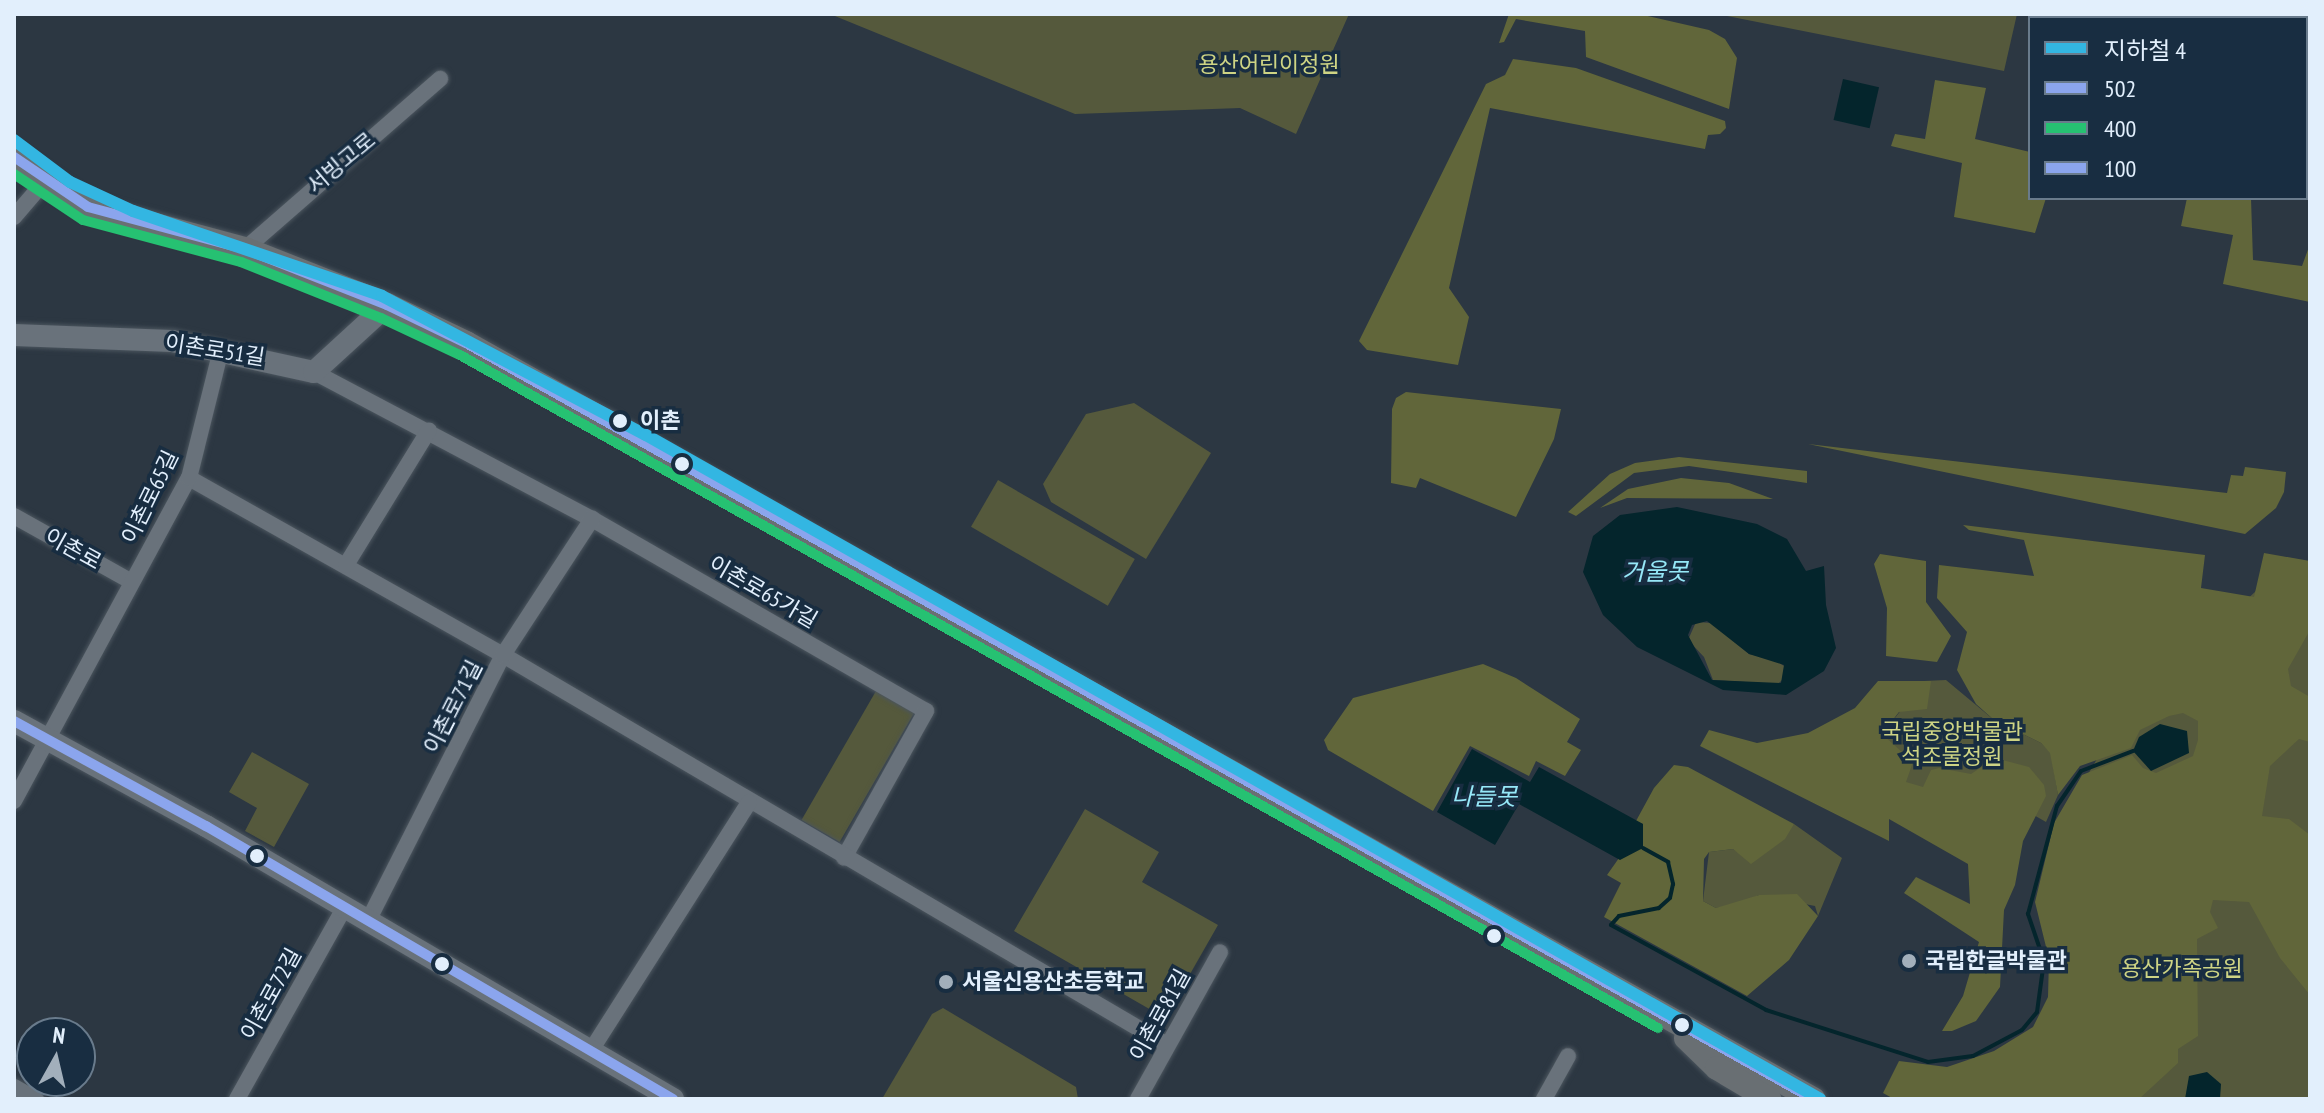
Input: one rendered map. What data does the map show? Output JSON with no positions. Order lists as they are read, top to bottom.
{
  "streets": {
    "street": [
      "서빙고로",
      "이촌로51길",
      "이촌로65길",
      "이촌로",
      "이촌로65가길",
      "이촌로71길",
      "이촌로72길",
      "이촌로81길"
    ]
  },
  "crossings": [
    ["이촌로51길", "이촌로65길"],
    ["이촌로51길", "이촌로65가길"],
    ["이촌로65길", "이촌로"],
    ["이촌로65가길", "이촌로71길"]
  ],
  "water": ["거울못", "나들못"],
  "parks": ["용산어린이정원", "국립중앙박물관 석조물정원", "용산가족공원"],
  "places": ["이촌", "국립한글박물관", "서울신용산초등학교"],
  "lines": [
    "metro line 4",
    "transit line 502",
    "transit line 400",
    "transit line 100"
  ],
  "legend": [
    "지하철 4",
    "502",
    "400",
    "100"
  ],
  "north": "top"
}
